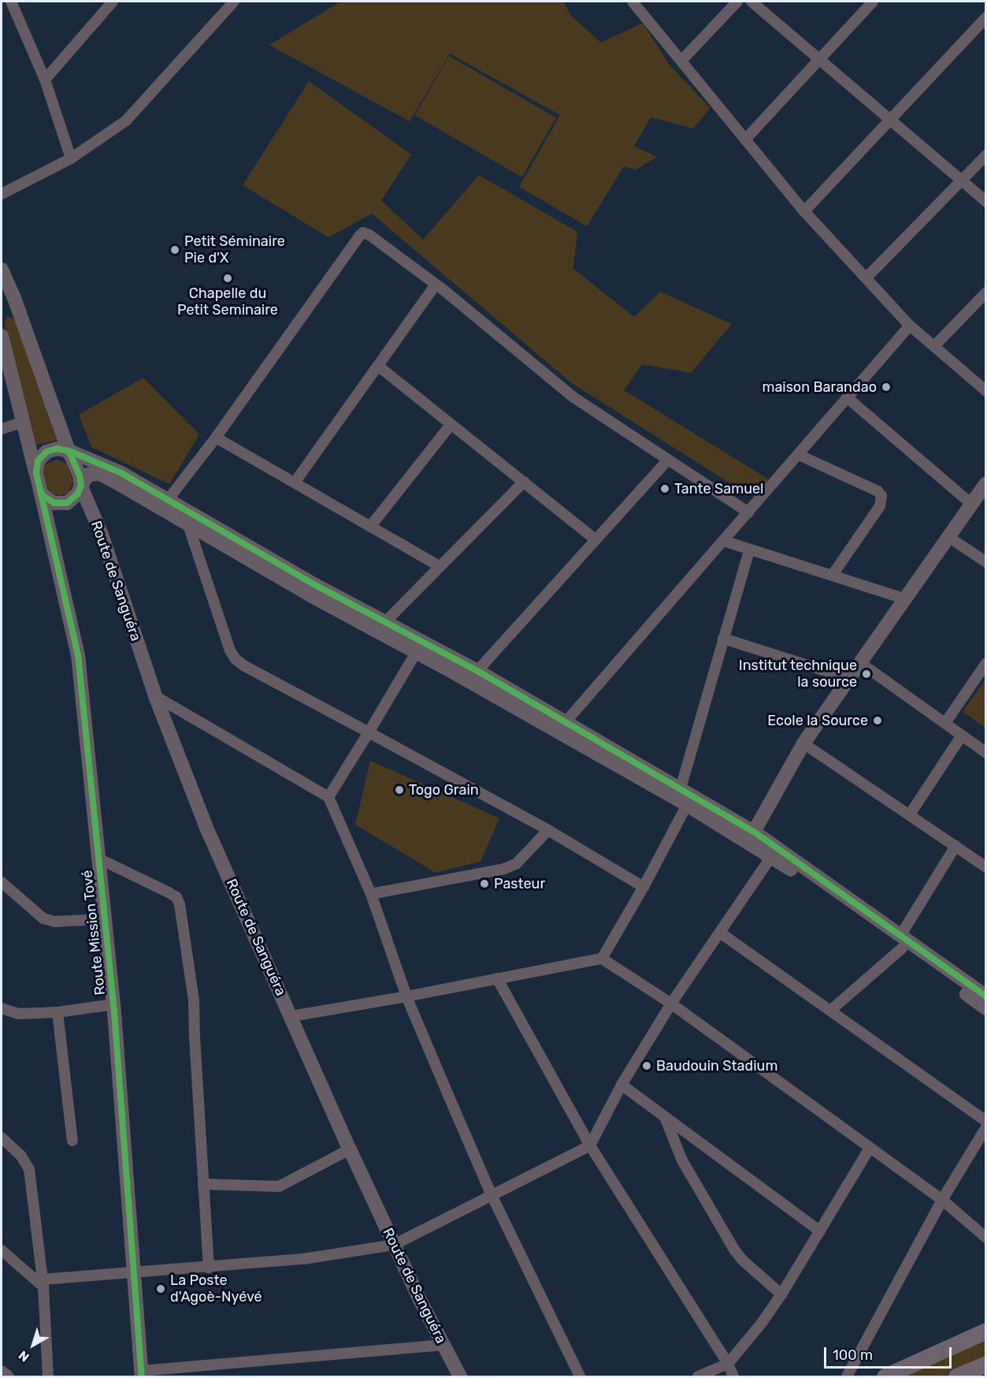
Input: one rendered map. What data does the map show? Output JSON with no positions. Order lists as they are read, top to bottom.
{
  "streets": {
    "street": ["Route de Sanguéra", "Route Mission Tové"]
  },
  "crossings": [
    ["Route de Sanguéra", "Route Mission Tové"]
  ],
  "places": [
    "Petit Séminaire Pie d'X",
    "Chapelle du Petit Seminaire",
    "maison Barandao",
    "Tante Samuel",
    "Institut technique la source",
    "Ecole la Source",
    "Togo Grain",
    "Pasteur",
    "Baudouin Stadium",
    "La Poste d'Agoè-Nyévé"
  ],
  "scale_bar": "100 m",
  "north": "bottom left"
}
